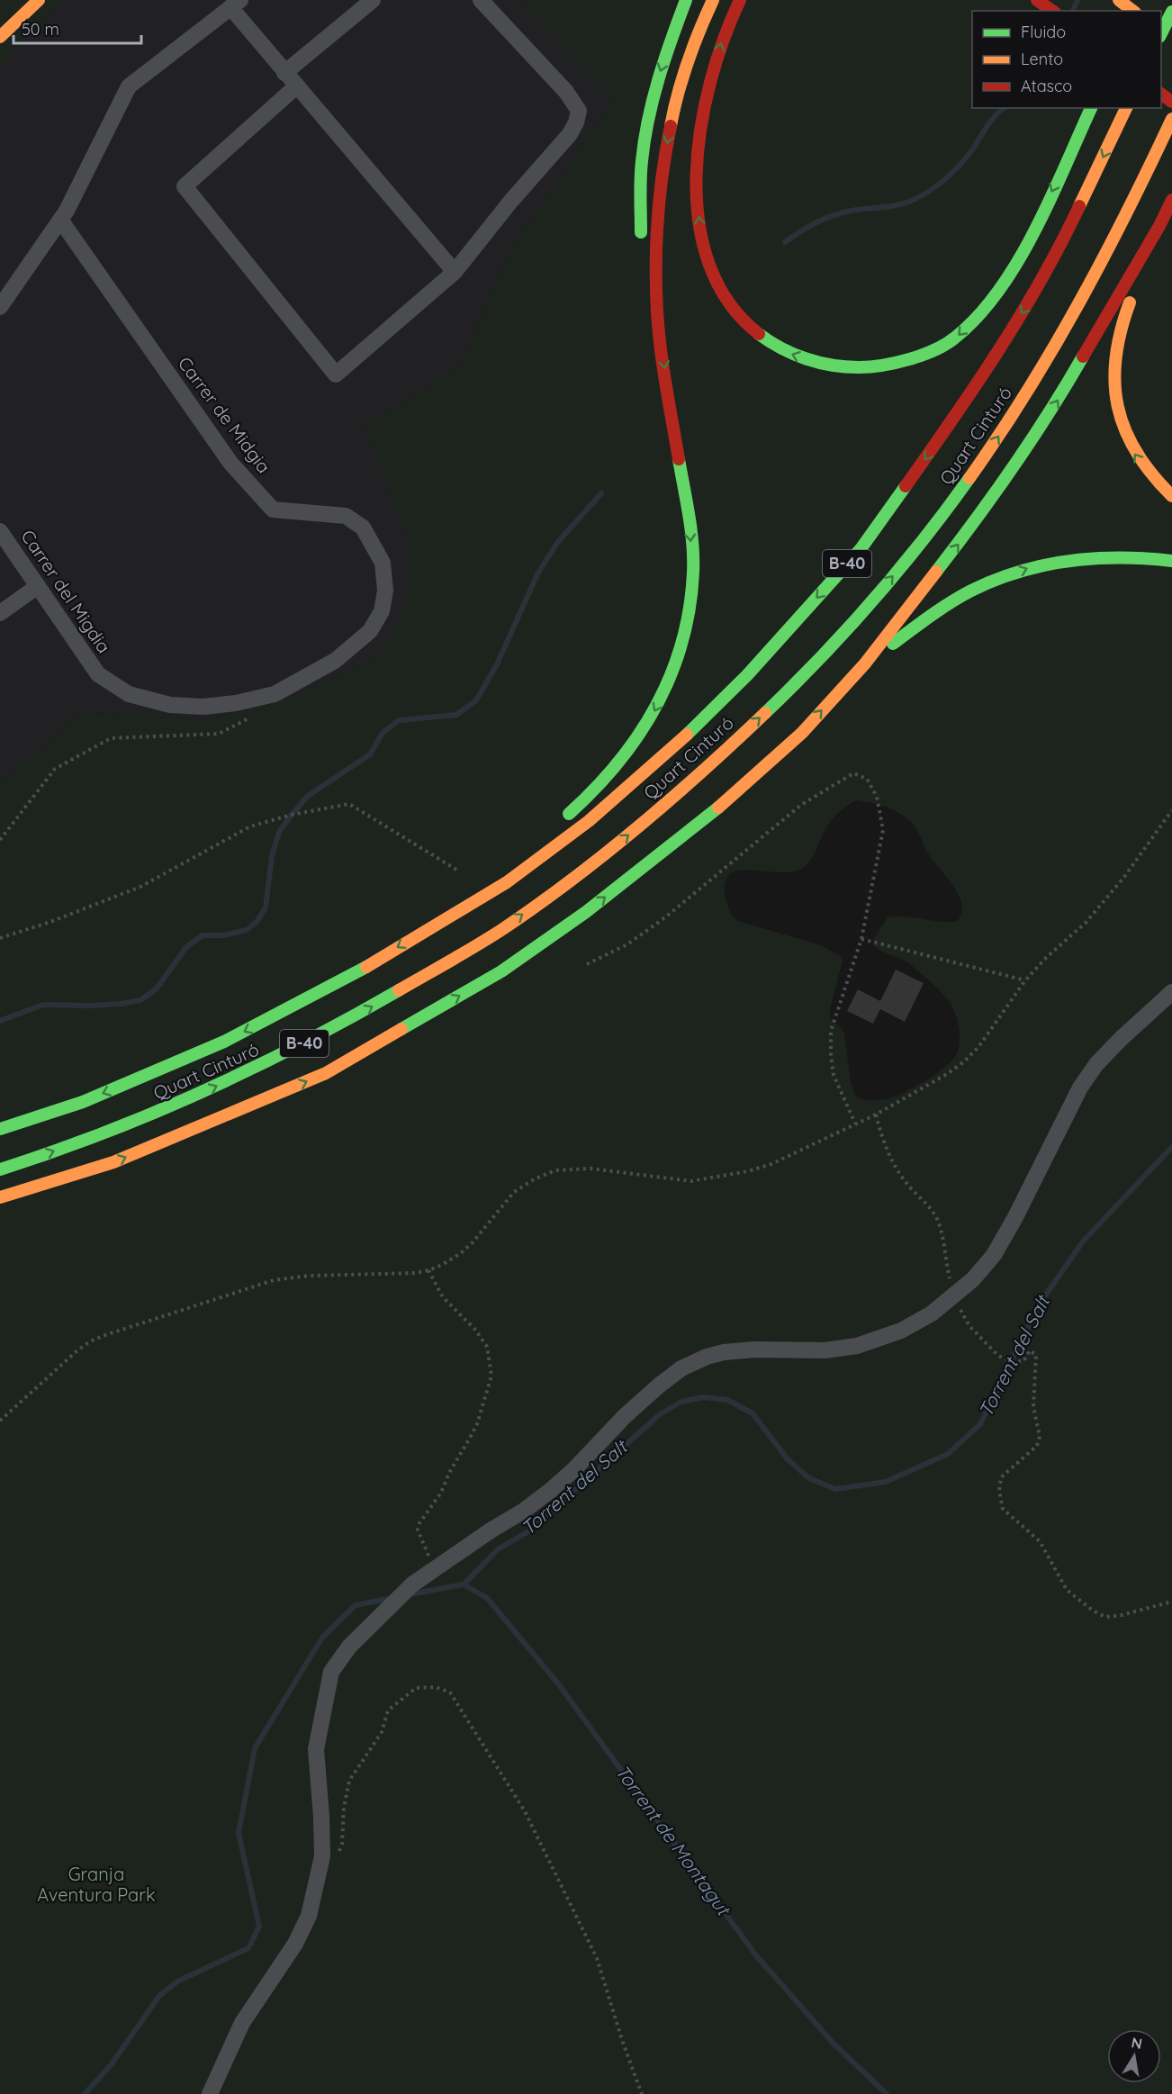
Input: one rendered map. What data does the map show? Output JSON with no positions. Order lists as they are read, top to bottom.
{
  "streets": {
    "main road": ["Quart Cinturó", "B-40"],
    "street": ["Carrer de Midgia", "Carrer del Migdia"]
  },
  "crossings": [
    ["Carrer de Midgia", "Carrer del Migdia"]
  ],
  "water": ["Torrent del Salt", "Torrent de Montagut"],
  "parks": ["Granja Aventura Park"],
  "legend": ["Fluido", "Lento", "Atasco"],
  "scale_bar": "50 m",
  "north": "top"
}
